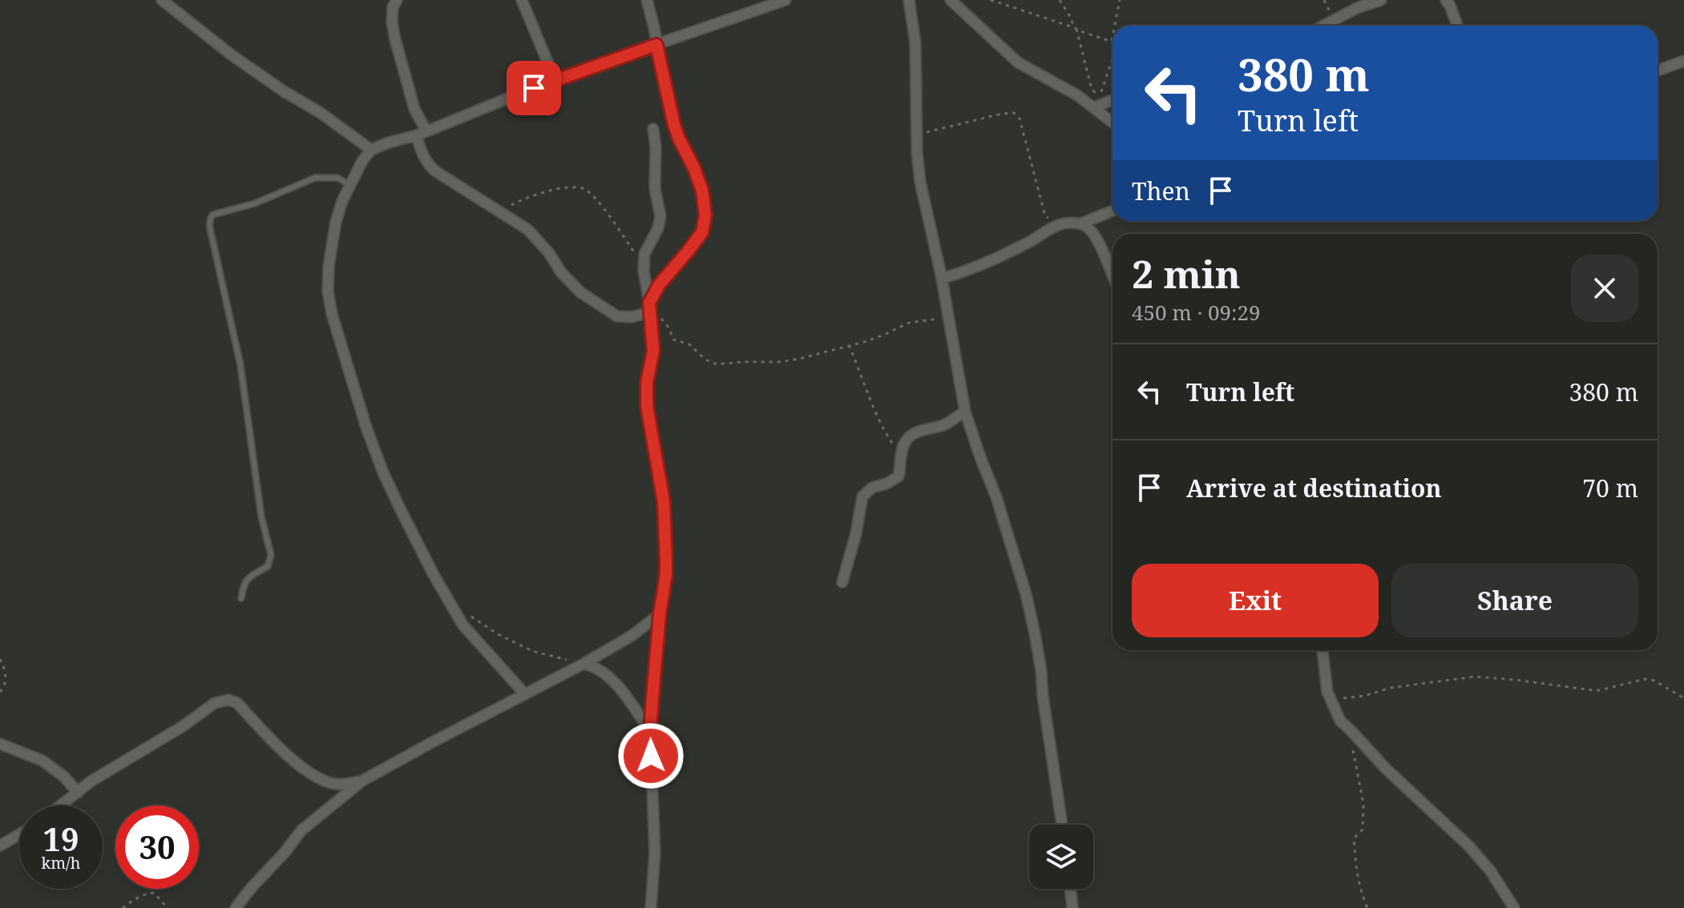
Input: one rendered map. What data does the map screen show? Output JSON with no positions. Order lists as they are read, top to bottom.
{
  "page": {
    "turn": ["380 m", "Turn left"],
    "then": "Then",
    "heading": ["2 min", "450 m · 09:29"],
    "list": [
      {
        "name": "Turn left",
        "value": "380 m"
      },
      {
        "name": "Arrive at destination",
        "value": "70 m"
      }
    ],
    "buttons": ["Exit", "Share"],
    "speed": "19 km/h",
    "limit": "30"
  }
}
